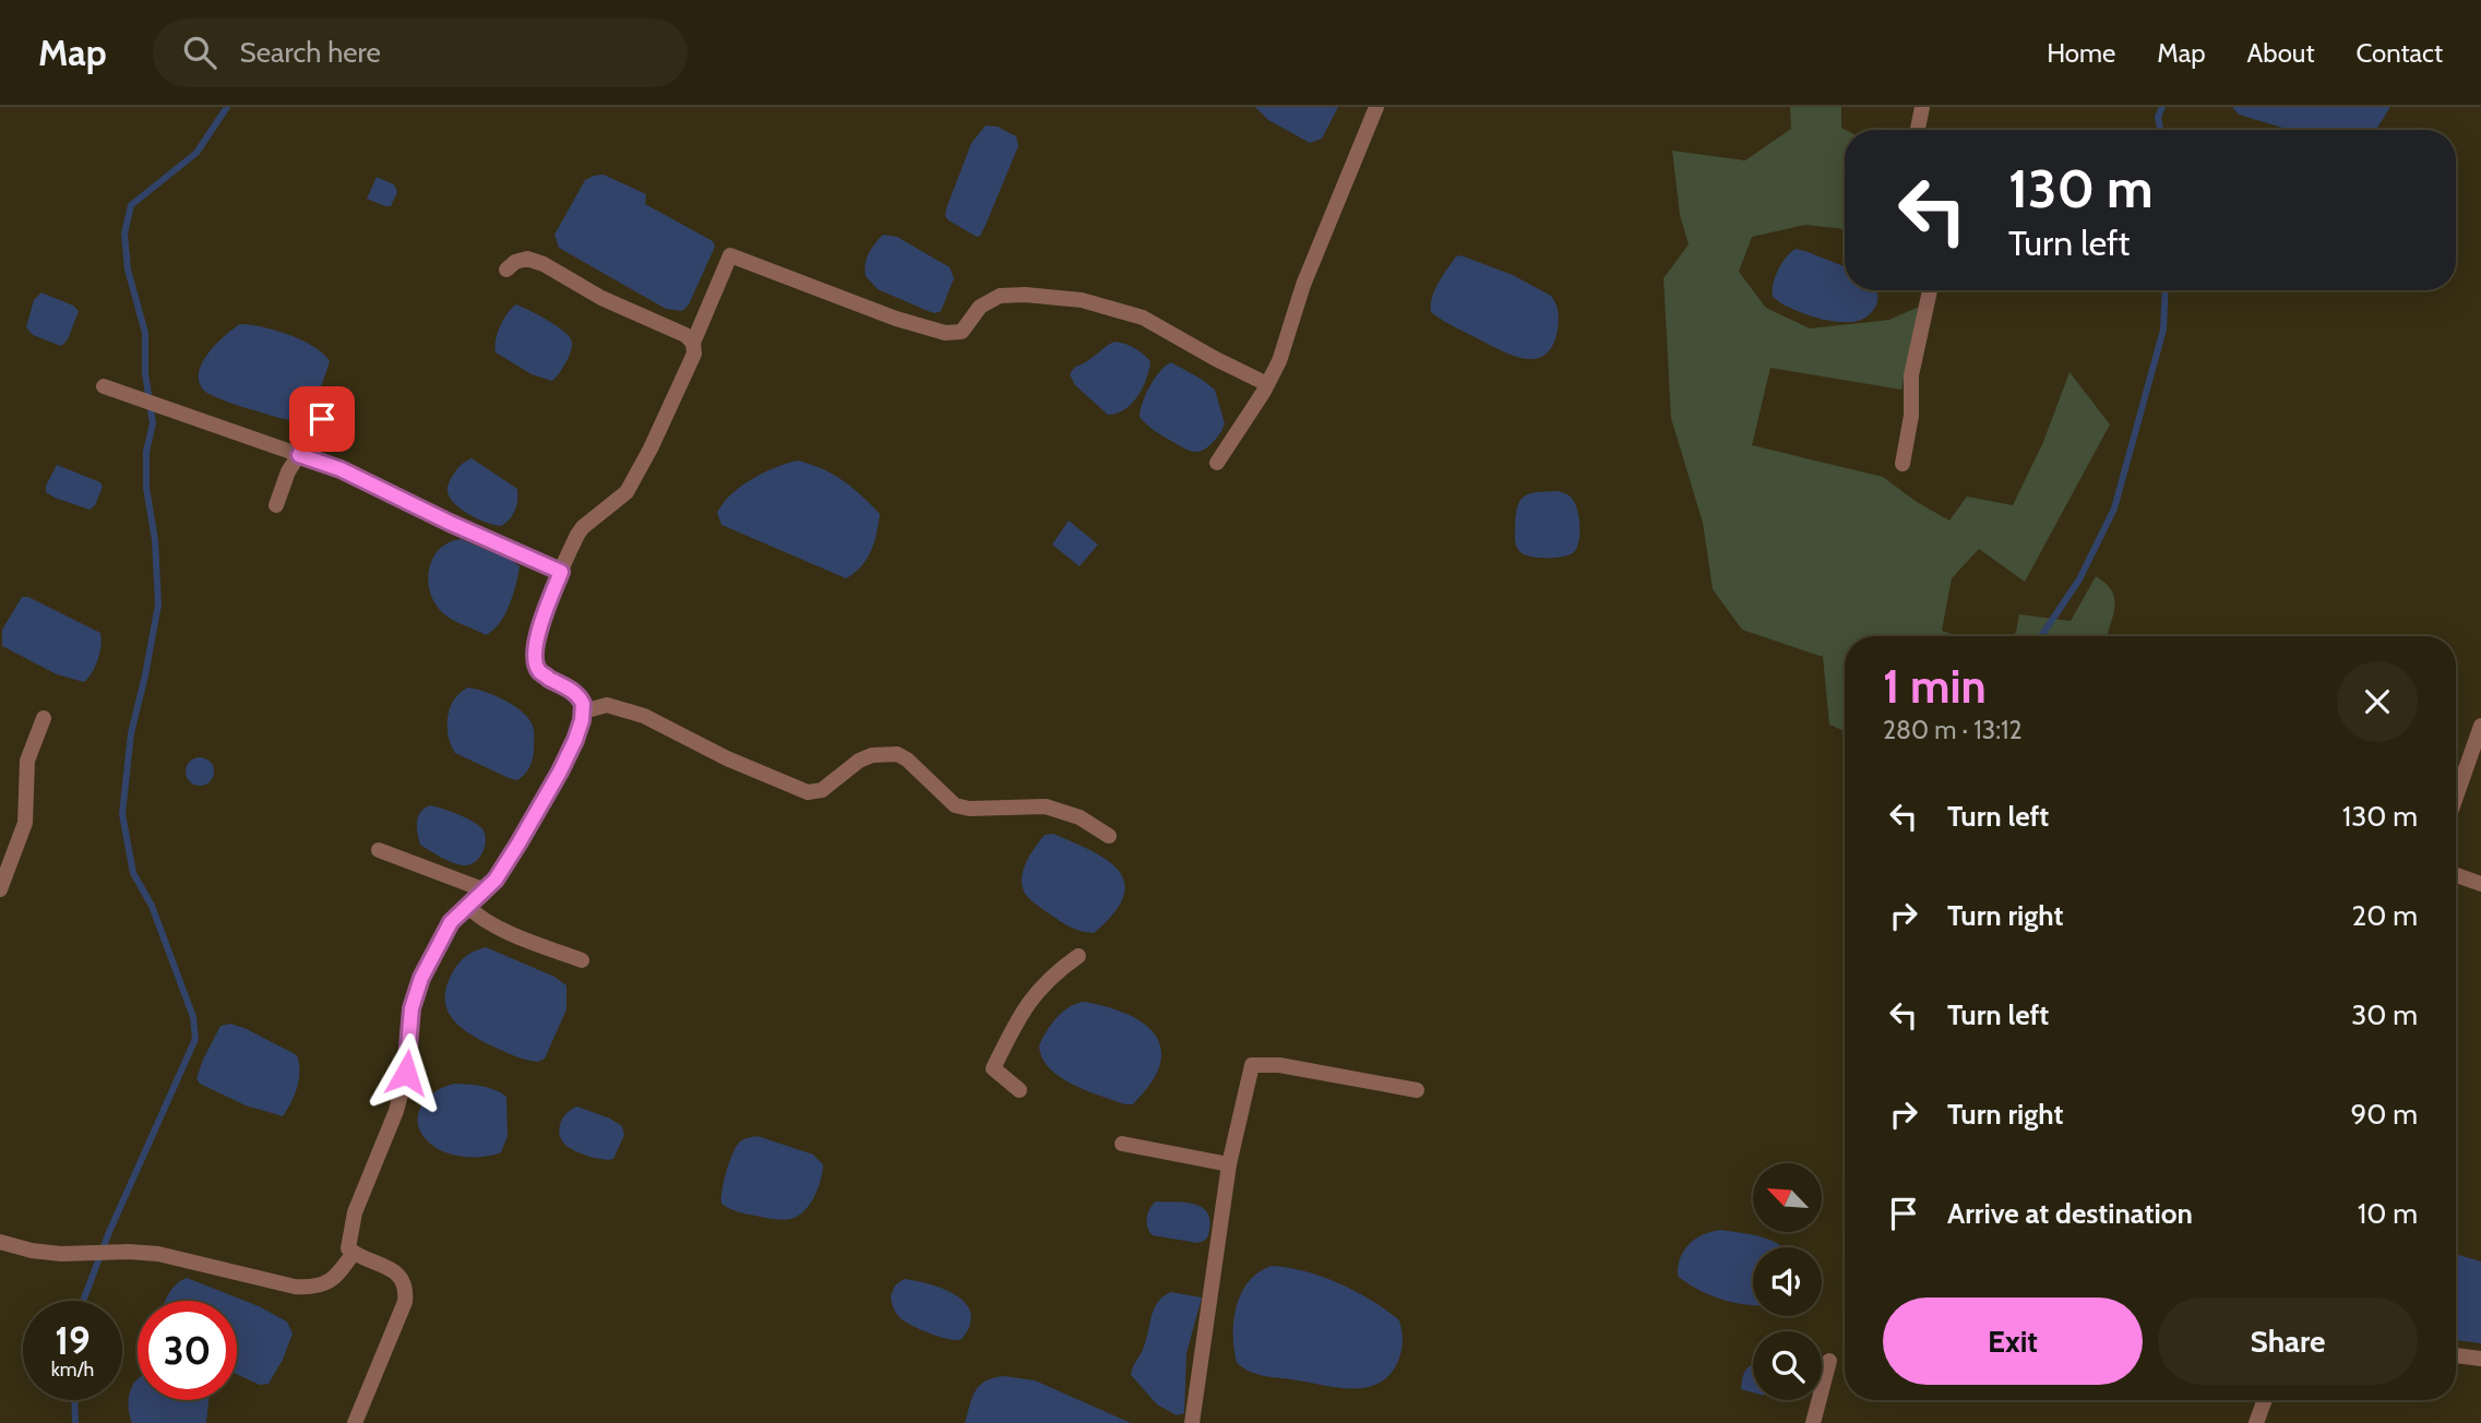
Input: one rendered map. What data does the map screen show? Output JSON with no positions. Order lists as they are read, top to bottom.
{
  "north": "top left",
  "page": {
    "header": "Map",
    "search": "Search here",
    "nav": [
      "Home",
      "Map",
      "About",
      "Contact"
    ],
    "turn": ["130 m", "Turn left"],
    "heading": ["1 min", "280 m · 13:12"],
    "list": [
      {
        "name": "Turn left",
        "value": "130 m"
      },
      {
        "name": "Turn right",
        "value": "20 m"
      },
      {
        "name": "Turn left",
        "value": "30 m"
      },
      {
        "name": "Turn right",
        "value": "90 m"
      },
      {
        "name": "Arrive at destination",
        "value": "10 m"
      }
    ],
    "buttons": ["Exit", "Share"],
    "speed": "19 km/h",
    "limit": "30"
  }
}
